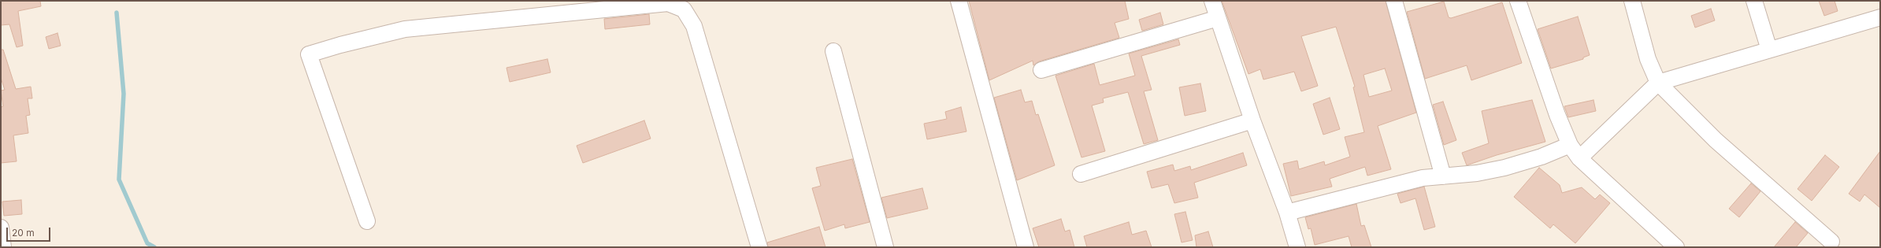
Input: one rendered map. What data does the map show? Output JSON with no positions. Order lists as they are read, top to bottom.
{
  "scale_bar": "20 m"
}
